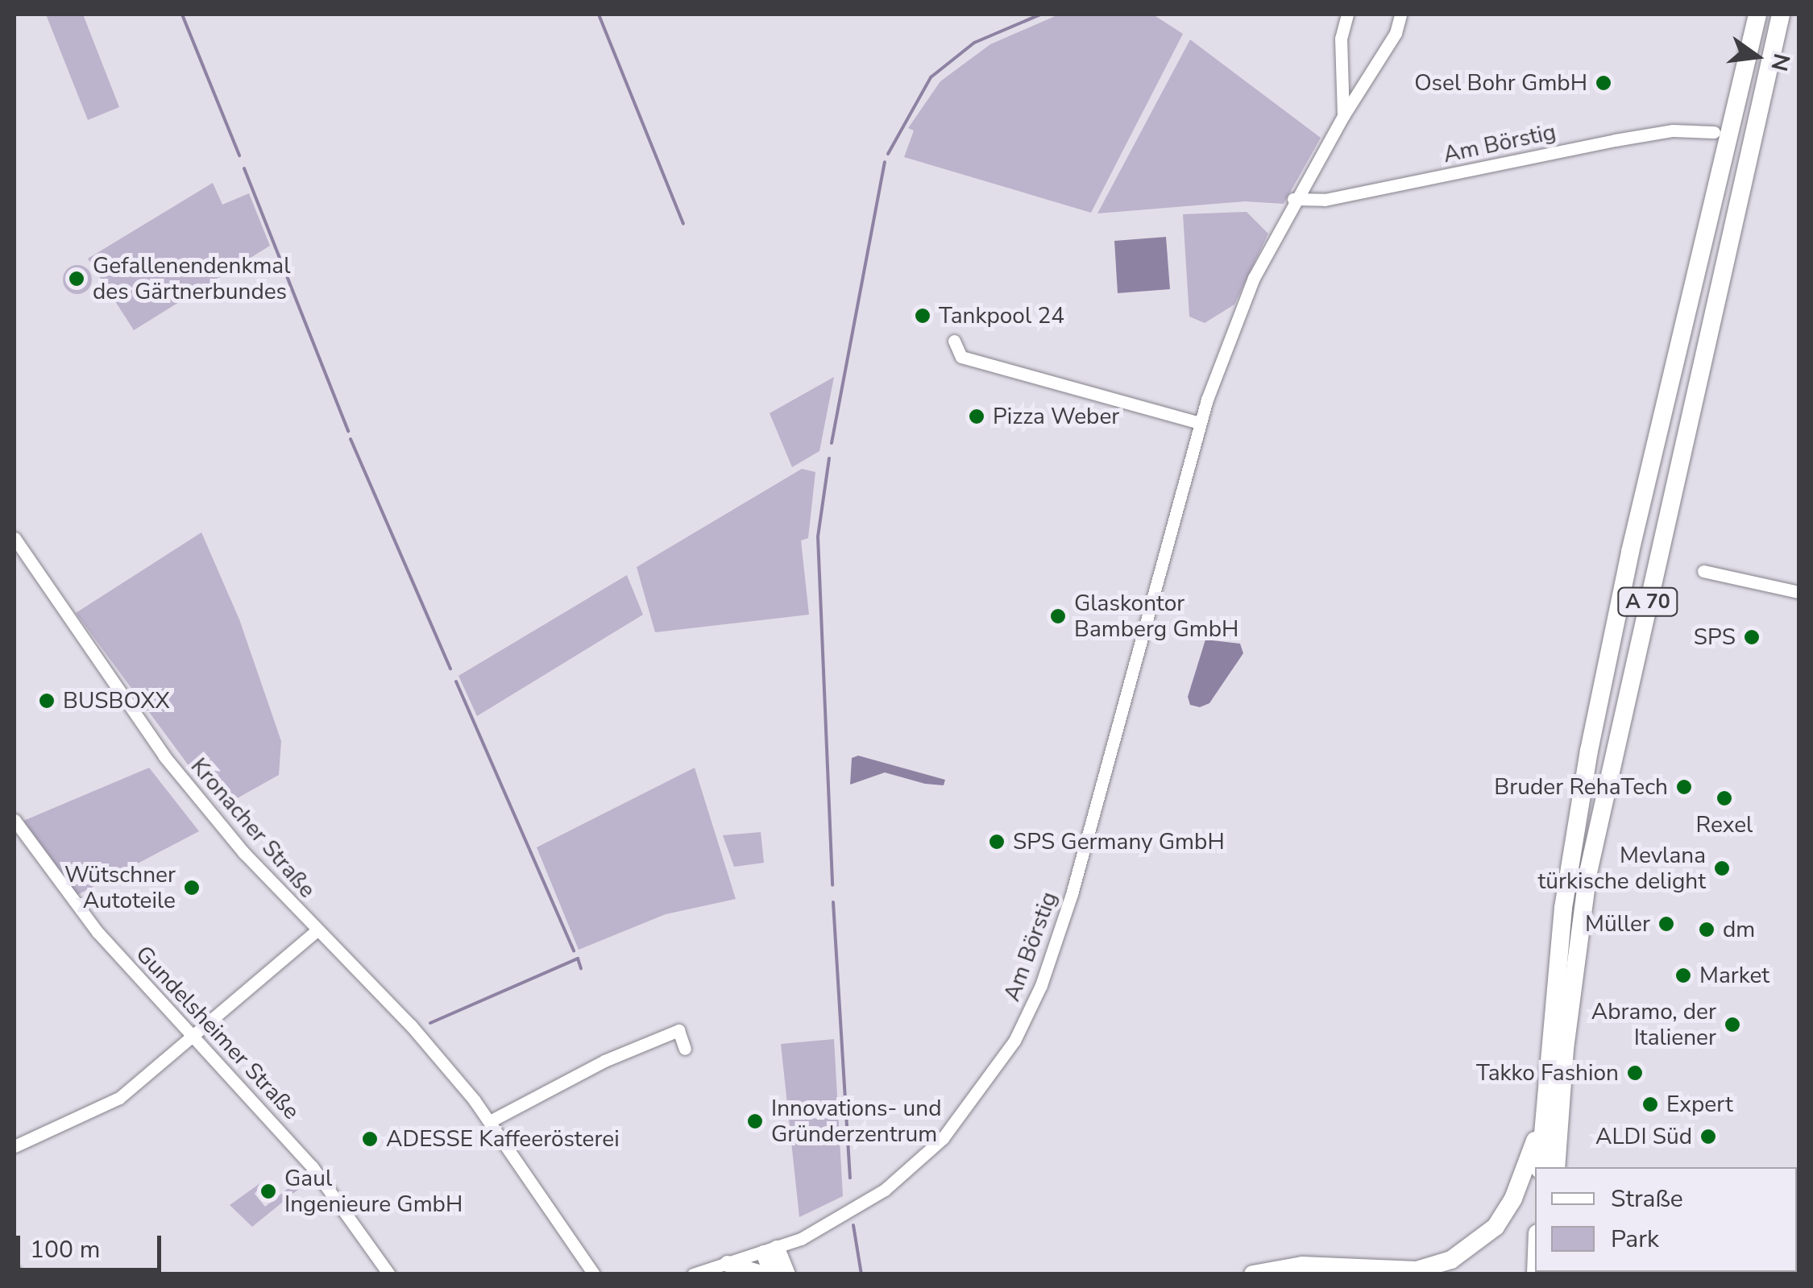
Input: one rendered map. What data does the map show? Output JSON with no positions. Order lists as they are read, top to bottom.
{
  "streets": {
    "highway": ["A 70"],
    "street": ["Am Börstig", "Kronacher Straße", "Gundelsheimer Straße"]
  },
  "places": [
    "Osel Bohr GmbH",
    "Gefallenendenkmal des Gärtnerbundes",
    "Tankpool 24",
    "Pizza Weber",
    "Glaskontor Bamberg GmbH",
    "SPS",
    "BUSBOXX",
    "Bruder RehaTech",
    "Rexel",
    "SPS Germany GmbH",
    "Mevlana türkische delight",
    "Wütschner Autoteile",
    "Müller",
    "dm",
    "Market",
    "Abramo, der Italiener",
    "Takko Fashion",
    "Expert",
    "Innovations- und Gründerzentrum",
    "ALDI Süd",
    "ADESSE Kaffeerösterei",
    "Gaul Ingenieure GmbH"
  ],
  "legend": ["Straße", "Park"],
  "scale_bar": "100 m",
  "north": "right"
}
